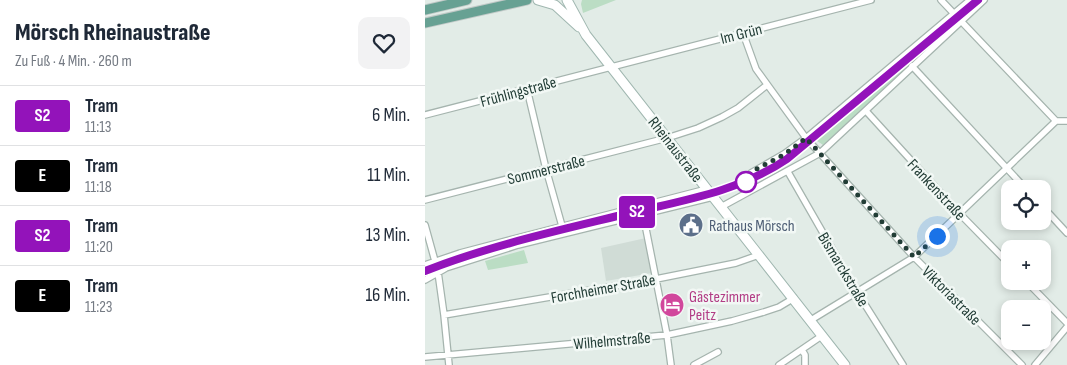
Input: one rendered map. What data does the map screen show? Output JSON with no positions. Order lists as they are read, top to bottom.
{
  "streets": {
    "street": [
      "Im Grün",
      "Frühlingstraße",
      "Rheinaustraße",
      "Sommerstraße",
      "Frankenstraße",
      "Bismarckstraße",
      "Forchheimer Straße",
      "Viktoriastraße",
      "Wilhelmstraße"
    ]
  },
  "crossings": [
    ["Im Grün", "Frühlingstraße"],
    ["Im Grün", "Rheinaustraße"],
    ["Im Grün", "Viktoriastraße"],
    ["Frühlingstraße", "Rheinaustraße"],
    ["Rheinaustraße", "Sommerstraße"],
    ["Rheinaustraße", "Forchheimer Straße"],
    ["Rheinaustraße", "Wilhelmstraße"],
    ["Sommerstraße", "Viktoriastraße"]
  ],
  "places": {
    "public building": ["Rathaus Mörsch"],
    "hotel": ["Gästezimmer Peitz"]
  },
  "lines": ["tram line S2"],
  "page": {
    "heading": ["Mörsch Rheinaustraße", "Zu Fuß · 4 Min. · 260 m"],
    "on_map": "S2",
    "list": [
      {
        "mark": "S2",
        "name": "Tram",
        "note": "11:13",
        "value": "6 Min."
      },
      {
        "mark": "E",
        "name": "Tram",
        "note": "11:18",
        "value": "11 Min."
      },
      {
        "mark": "S2",
        "name": "Tram",
        "note": "11:20",
        "value": "13 Min."
      },
      {
        "mark": "E",
        "name": "Tram",
        "note": "11:23",
        "value": "16 Min."
      }
    ],
    "map_buttons": ["+", "−"]
  }
}
